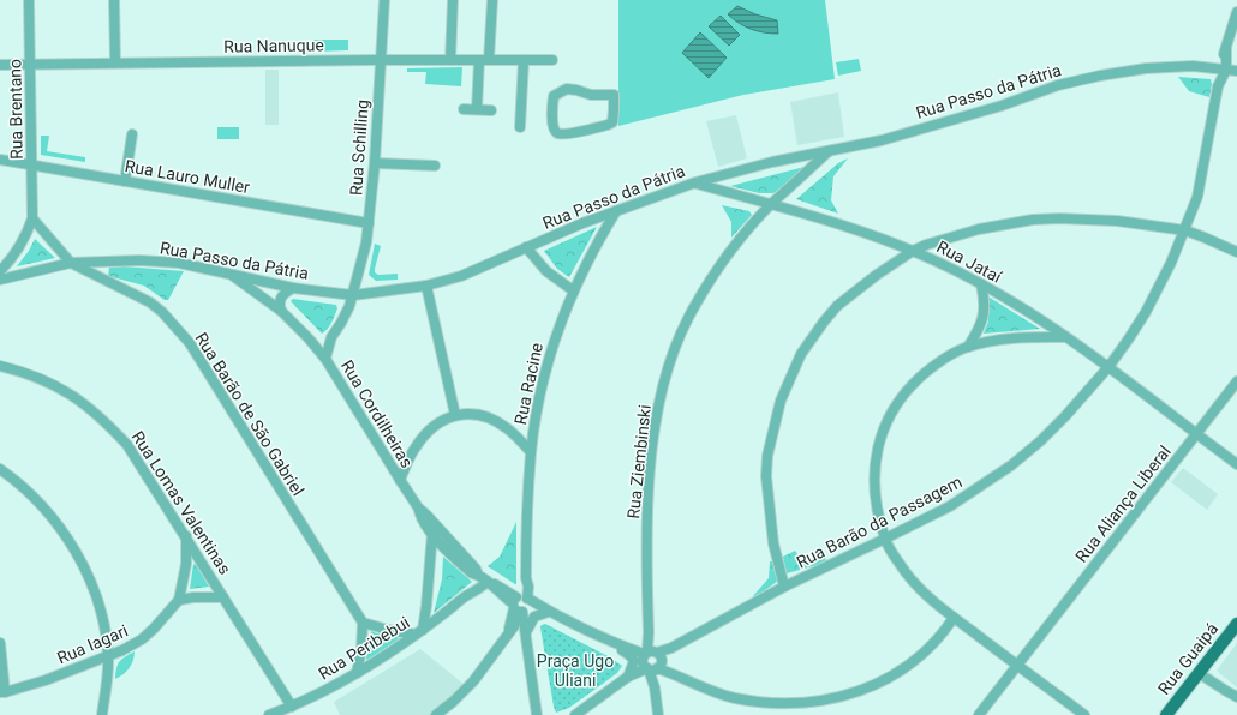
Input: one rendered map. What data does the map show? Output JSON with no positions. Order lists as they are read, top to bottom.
{
  "streets": {
    "main road": ["Rua Guaipá"],
    "street": [
      "Rua Nanuque",
      "Rua Passo da Pátria",
      "Rua Brentano",
      "Rua Schilling",
      "Rua Lauro Muller",
      "Rua Jataí",
      "Rua Racine",
      "Rua Barão de São Gabriel",
      "Rua Cordilheiras",
      "Rua Ziembinski",
      "Rua Lomas Valentinas",
      "Rua Aliança Liberal",
      "Rua Barão da Passagem",
      "Rua Iagari",
      "Rua Peribebui"
    ]
  },
  "crossings": [
    ["Rua Nanuque", "Rua Brentano"],
    ["Rua Nanuque", "Rua Schilling"],
    ["Rua Passo da Pátria", "Rua Schilling"],
    ["Rua Passo da Pátria", "Rua Jataí"],
    ["Rua Passo da Pátria", "Rua Racine"],
    ["Rua Passo da Pátria", "Rua Barão de São Gabriel"],
    ["Rua Passo da Pátria", "Rua Cordilheiras"],
    ["Rua Passo da Pátria", "Rua Ziembinski"],
    ["Rua Passo da Pátria", "Rua Barão da Passagem"],
    ["Rua Brentano", "Rua Lauro Muller"],
    ["Rua Schilling", "Rua Lauro Muller"],
    ["Rua Schilling", "Rua Cordilheiras"],
    ["Rua Jataí", "Rua Ziembinski"],
    ["Rua Jataí", "Rua Aliança Liberal"],
    ["Rua Jataí", "Rua Barão da Passagem"],
    ["Rua Racine", "Rua Cordilheiras"],
    ["Rua Cordilheiras", "Rua Peribebui"],
    ["Rua Ziembinski", "Rua Barão da Passagem"],
    ["Rua Lomas Valentinas", "Rua Peribebui"]
  ],
  "parks": ["Praça Ugo Uliani"]
}
